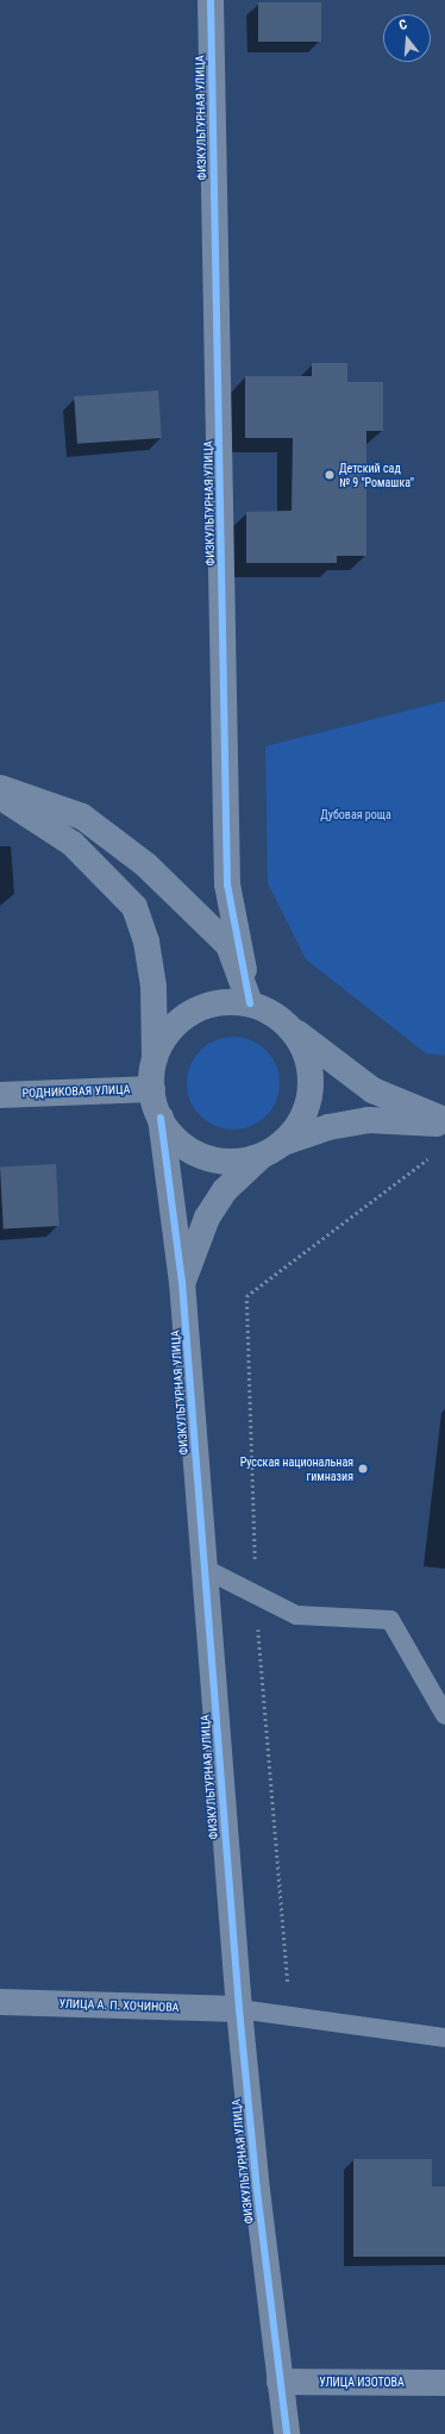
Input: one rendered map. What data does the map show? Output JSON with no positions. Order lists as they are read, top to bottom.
{
  "streets": {
    "street": [
      "ФИЗКУЛЬТУРНАЯ УЛИЦА",
      "РОДНИКОВАЯ УЛИЦА",
      "УЛИЦА А. П. ХОЧИНОВА",
      "УЛИЦА ИЗОТОВА"
    ]
  },
  "crossings": [
    ["ФИЗКУЛЬТУРНАЯ УЛИЦА", "РОДНИКОВАЯ УЛИЦА"],
    ["ФИЗКУЛЬТУРНАЯ УЛИЦА", "УЛИЦА А. П. ХОЧИНОВА"],
    ["ФИЗКУЛЬТУРНАЯ УЛИЦА", "УЛИЦА ИЗОТОВА"]
  ],
  "parks": ["Дубовая роща"],
  "places": ["Детский сад № 9 \"Ромашка\"", "Русская национальная гимназия"],
  "north": "top"
}
